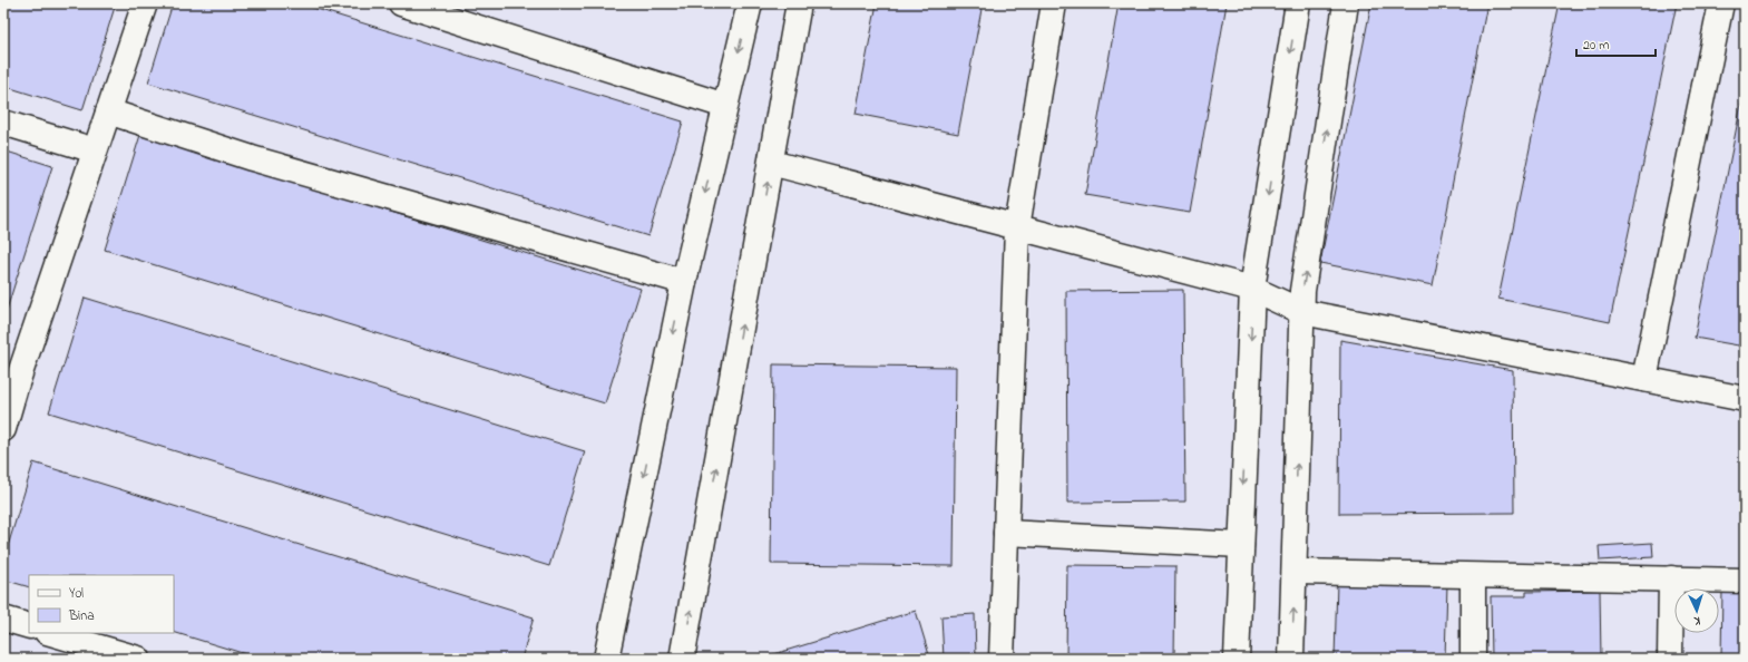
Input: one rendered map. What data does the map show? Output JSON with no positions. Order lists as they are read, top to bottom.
{
  "legend": ["Yol", "Bina"],
  "scale_bar": "20 m",
  "north": "bottom"
}
